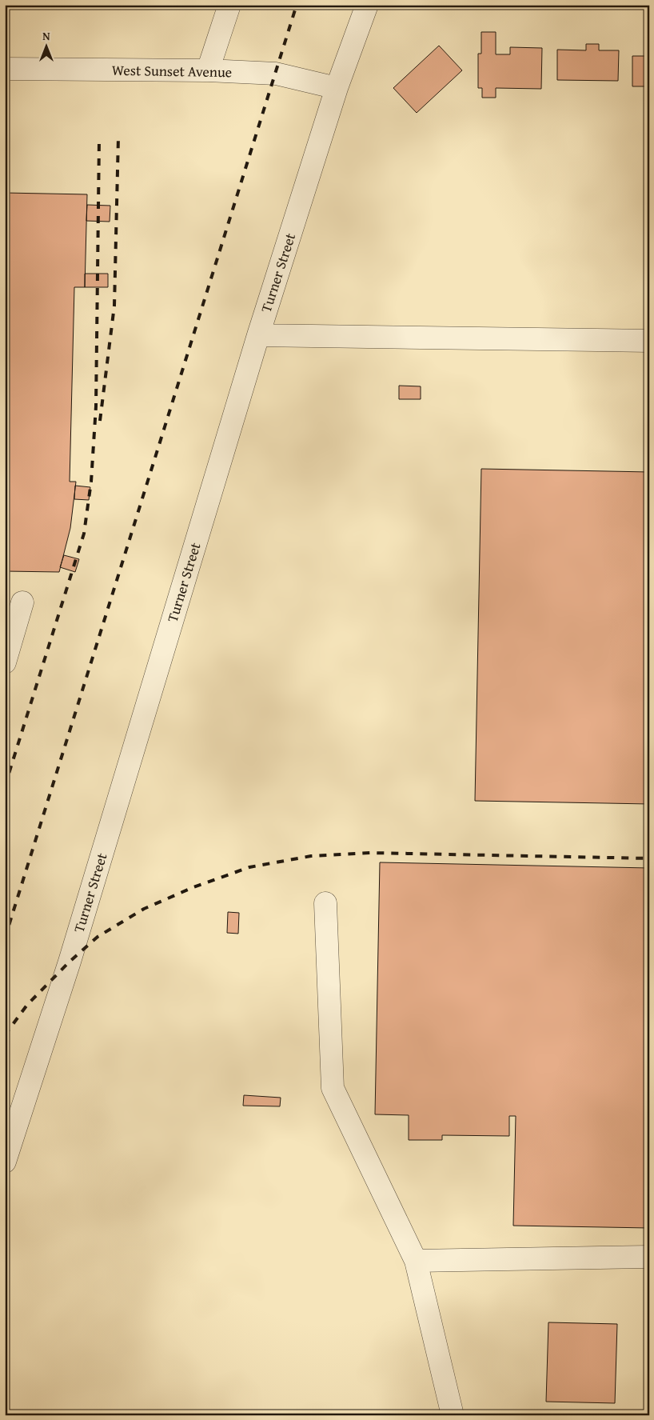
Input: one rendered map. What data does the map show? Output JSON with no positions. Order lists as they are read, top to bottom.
{
  "streets": {
    "street": ["West Sunset Avenue", "Turner Street"]
  },
  "crossings": [
    ["West Sunset Avenue", "Turner Street"]
  ],
  "north": "top"
}
